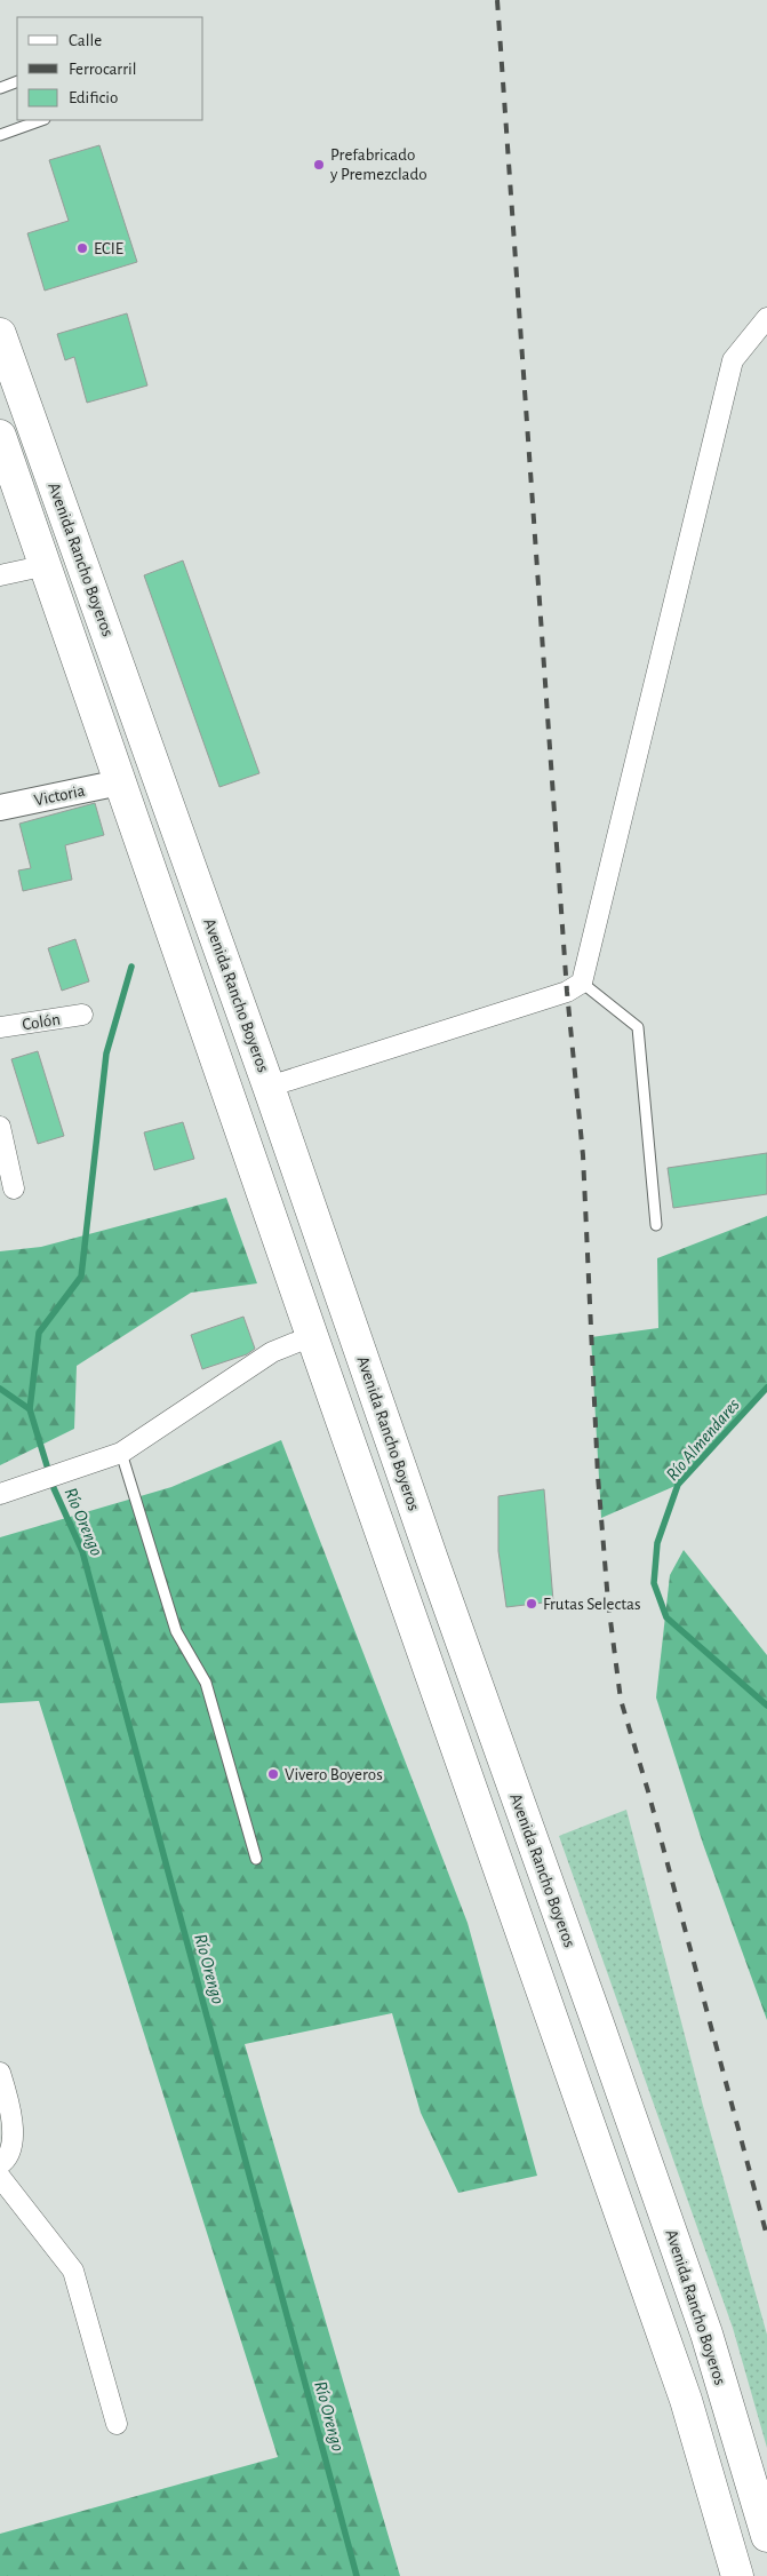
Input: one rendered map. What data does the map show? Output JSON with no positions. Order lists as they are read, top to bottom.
{
  "streets": {
    "highway": ["Avenida Rancho Boyeros"],
    "street": ["Victoria", "Colón"]
  },
  "crossings": [
    ["Avenida Rancho Boyeros", "Victoria"]
  ],
  "water": ["Río Almendares", "Río Orengo"],
  "places": [
    "Prefabricado y Premezclado",
    "ECIE",
    "Frutas Selectas",
    "Vivero Boyeros"
  ],
  "legend": ["Calle", "Ferrocarril", "Edificio"]
}
